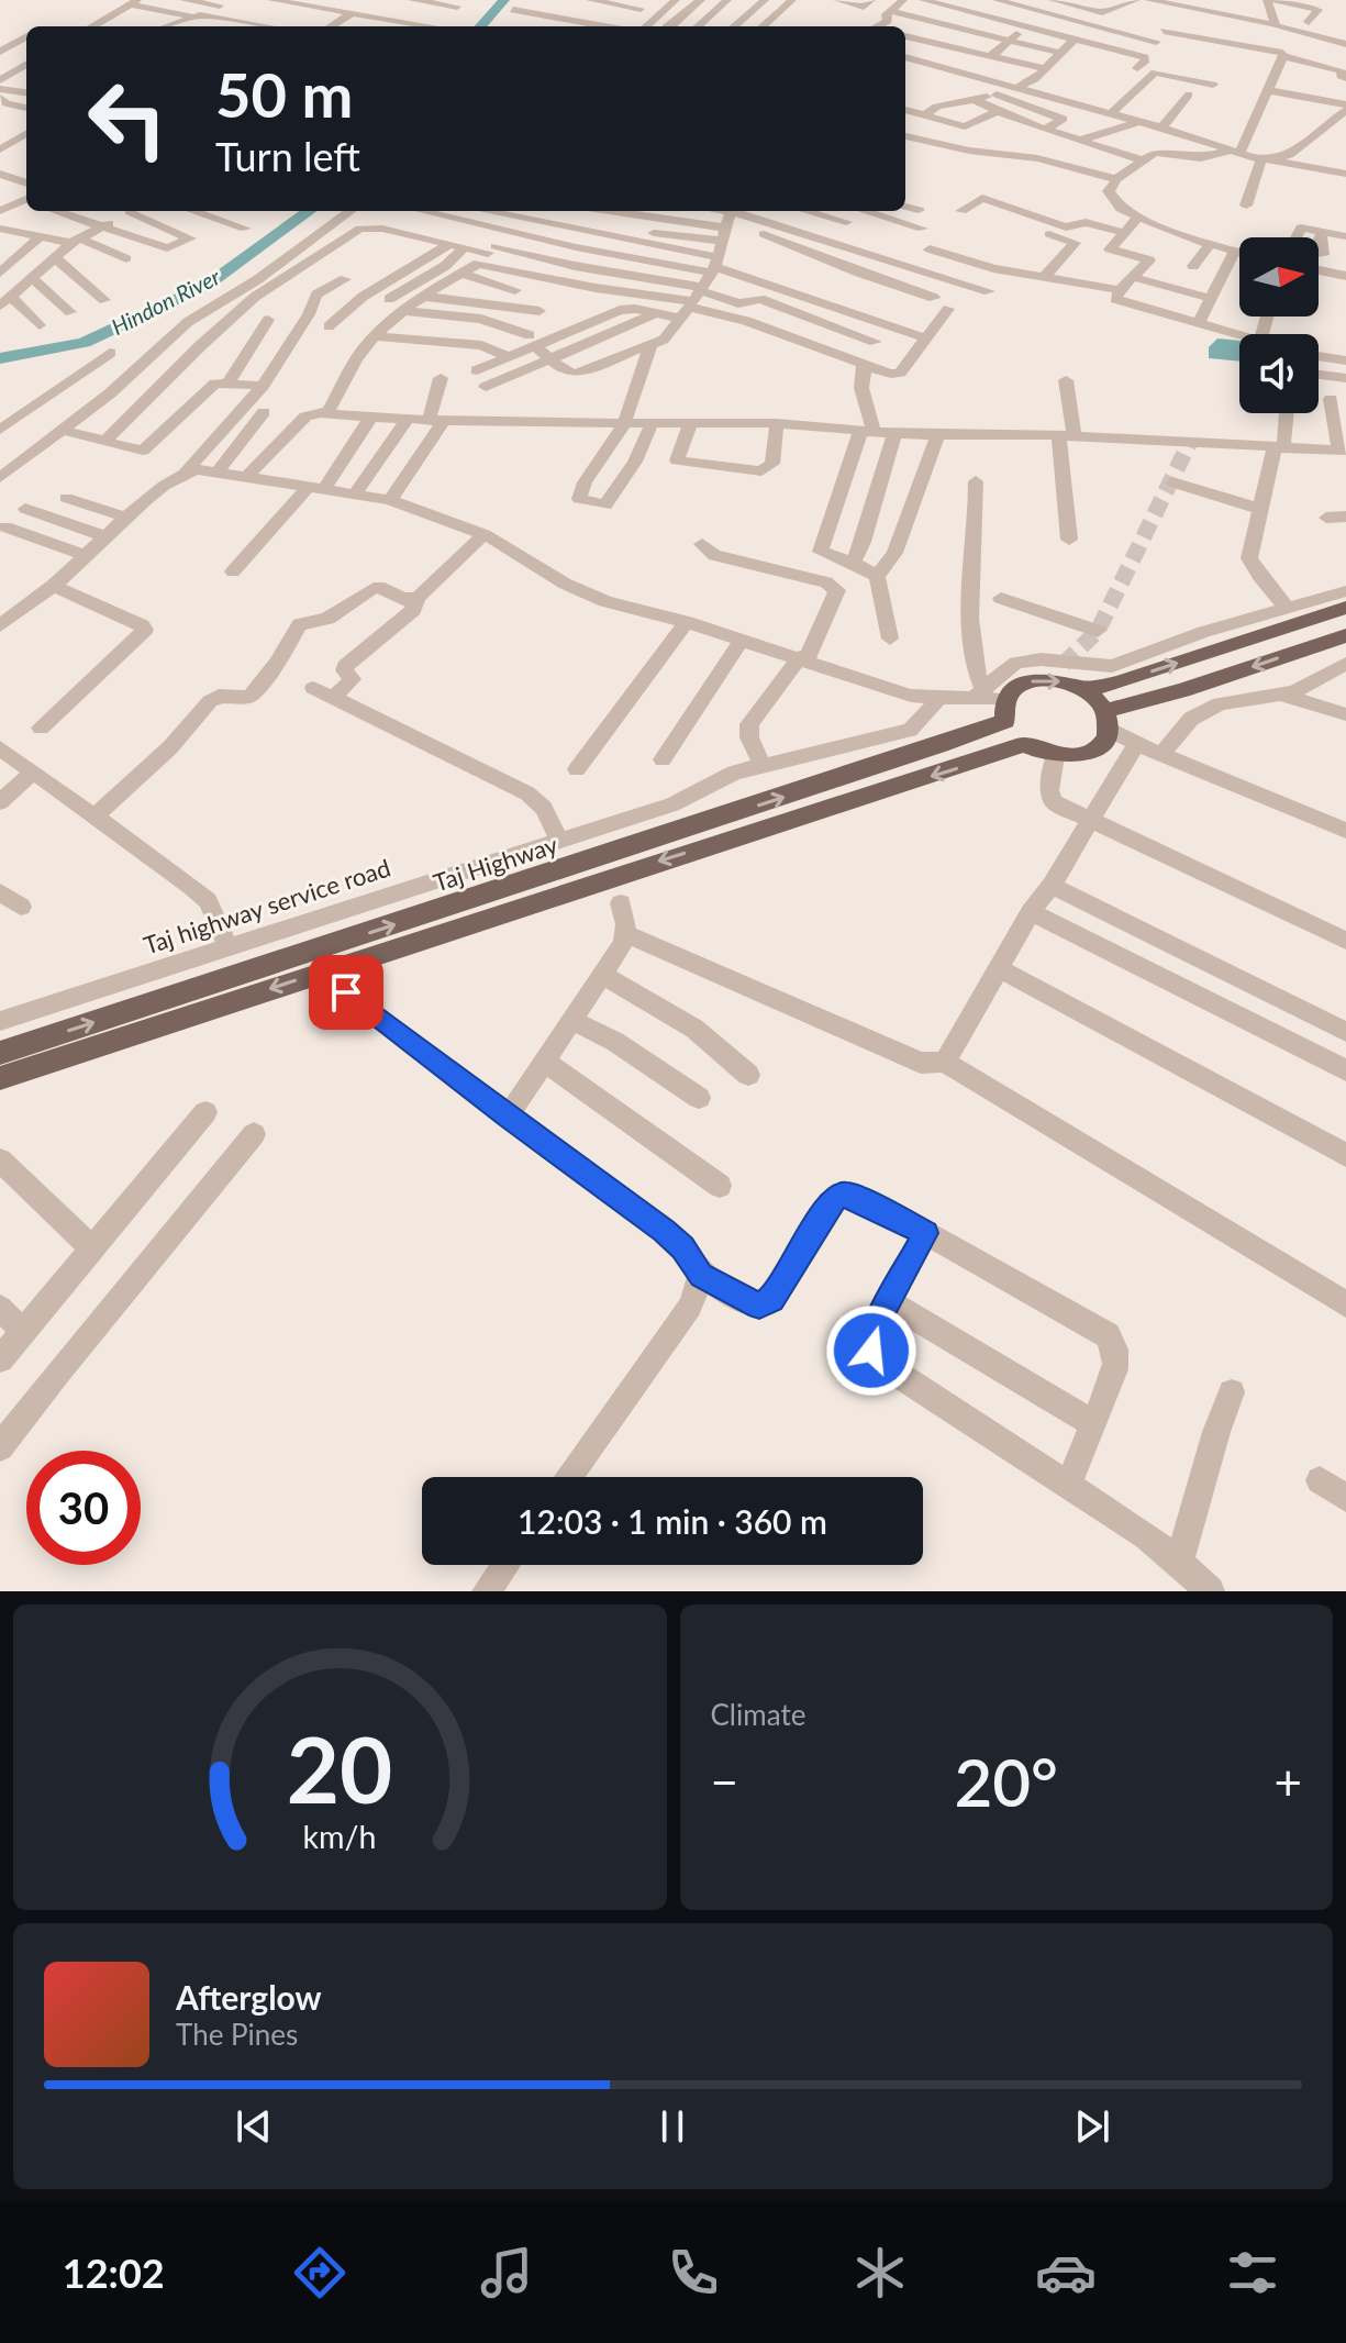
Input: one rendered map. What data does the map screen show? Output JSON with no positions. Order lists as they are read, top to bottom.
{
  "streets": {
    "main road": ["Taj Highway"],
    "street": ["Taj highway service road"]
  },
  "water": ["Hindon River"],
  "north": "right",
  "page": {
    "turn": ["50 m", "Turn left"],
    "limit": "30",
    "trip": "12:03 · 1 min · 360 m",
    "tile": "Climate",
    "heat": ["−", "20°", "+"],
    "song": ["Afterglow", "The Pines"],
    "tabs": "12:02",
    "gauge": ["20", "km/h"]
  }
}
